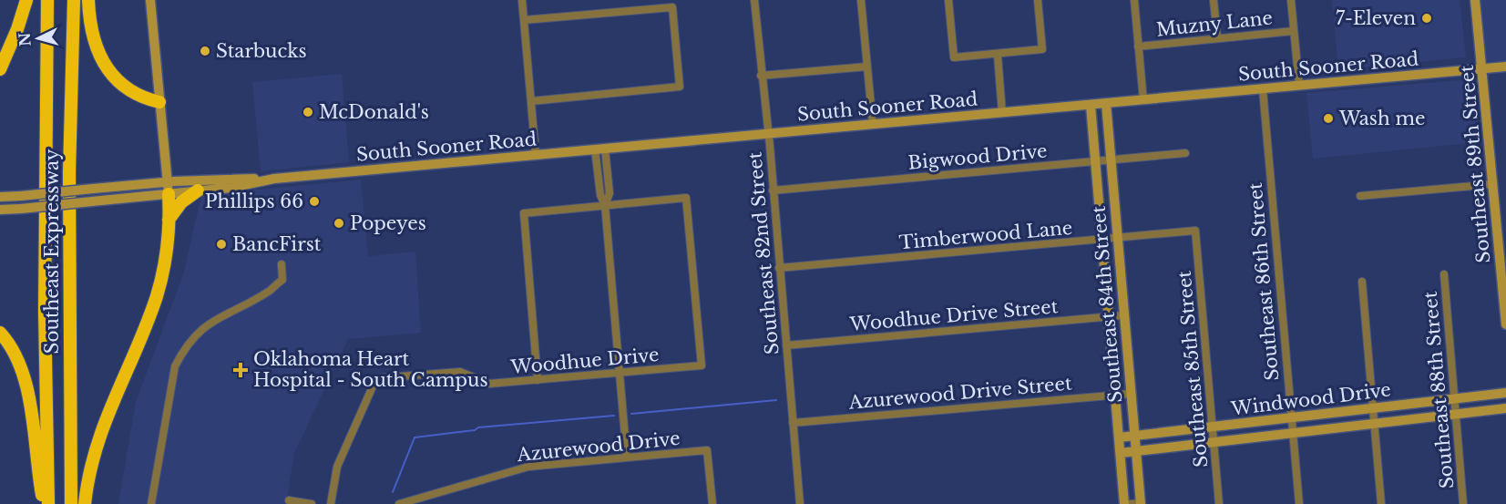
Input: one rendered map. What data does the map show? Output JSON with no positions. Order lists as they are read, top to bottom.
{
  "streets": {
    "highway": ["Southeast Expressway"],
    "street": [
      "Muzny Lane",
      "South Sooner Road",
      "Bigwood Drive",
      "Southeast 89th Street",
      "Timberwood Lane",
      "Southeast 82nd Street",
      "Southeast 86th Street",
      "Southeast 84th Street",
      "Woodhue Drive Street",
      "Woodhue Drive",
      "Southeast 85th Street",
      "Southeast 88th Street",
      "Azurewood Drive Street",
      "Windwood Drive",
      "Azurewood Drive"
    ]
  },
  "crossings": [
    ["South Sooner Road", "Southeast 89th Street"],
    ["South Sooner Road", "Southeast 82nd Street"],
    ["South Sooner Road", "Southeast 86th Street"],
    ["South Sooner Road", "Southeast 84th Street"],
    ["Bigwood Drive", "Southeast 82nd Street"],
    ["Bigwood Drive", "Southeast 84th Street"],
    ["Timberwood Lane", "Southeast 82nd Street"],
    ["Timberwood Lane", "Southeast 84th Street"],
    ["Timberwood Lane", "Southeast 85th Street"],
    ["Southeast 82nd Street", "Woodhue Drive Street"],
    ["Southeast 82nd Street", "Azurewood Drive Street"],
    ["Southeast 86th Street", "Windwood Drive"],
    ["Southeast 84th Street", "Woodhue Drive Street"],
    ["Southeast 84th Street", "Azurewood Drive Street"],
    ["Southeast 84th Street", "Windwood Drive"],
    ["Southeast 85th Street", "Windwood Drive"],
    ["Southeast 88th Street", "Windwood Drive"]
  ],
  "places": {
    "other": [
      "7-Eleven",
      "Starbucks",
      "McDonald's",
      "Wash me",
      "Phillips 66",
      "Popeyes",
      "BancFirst"
    ],
    "health": ["Oklahoma Heart Hospital - South Campus"]
  },
  "north": "left"
}
